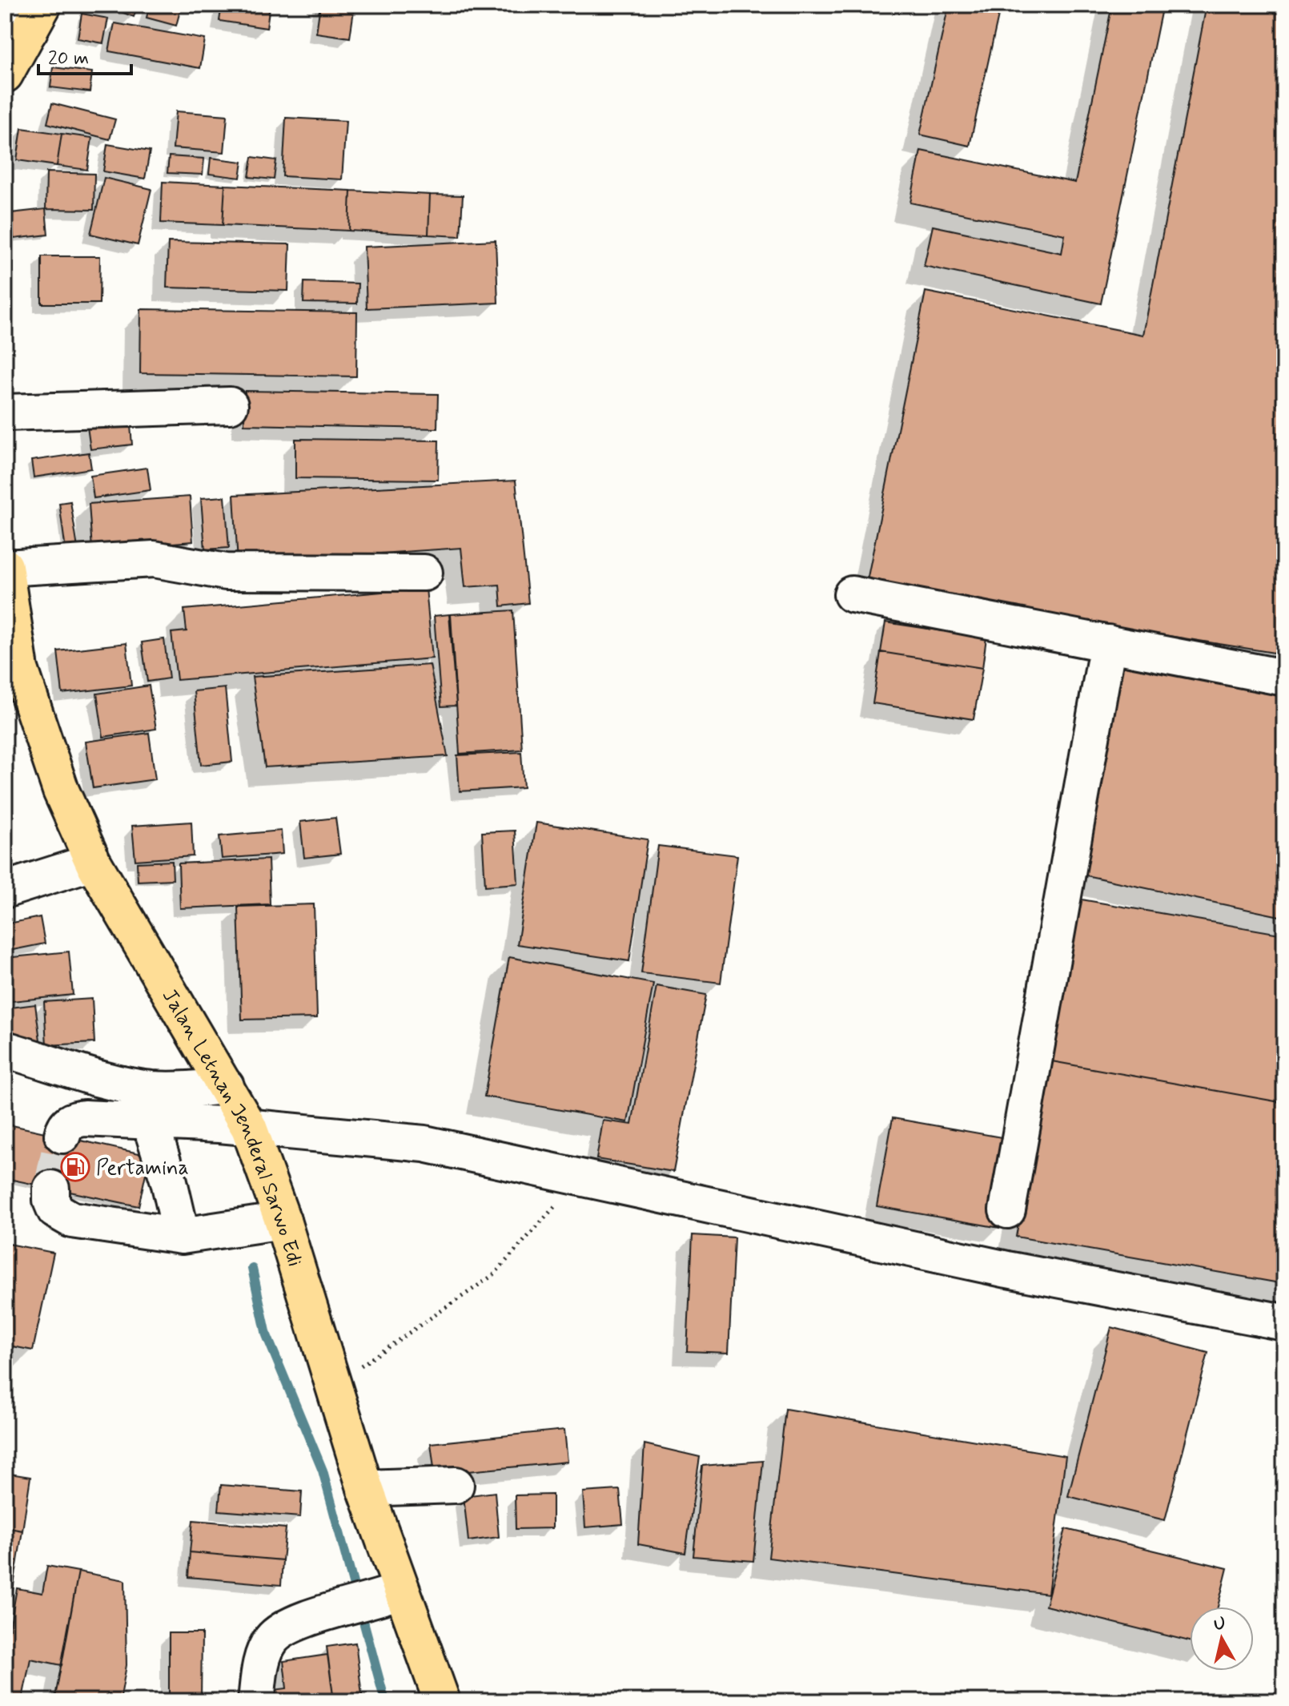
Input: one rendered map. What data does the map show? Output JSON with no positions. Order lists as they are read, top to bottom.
{
  "streets": {
    "main road": ["Jalan Letnan Jenderal Sarwo Edi"]
  },
  "places": {
    "fuel station": ["Pertamina"]
  },
  "scale_bar": "20 m",
  "north": "top"
}
